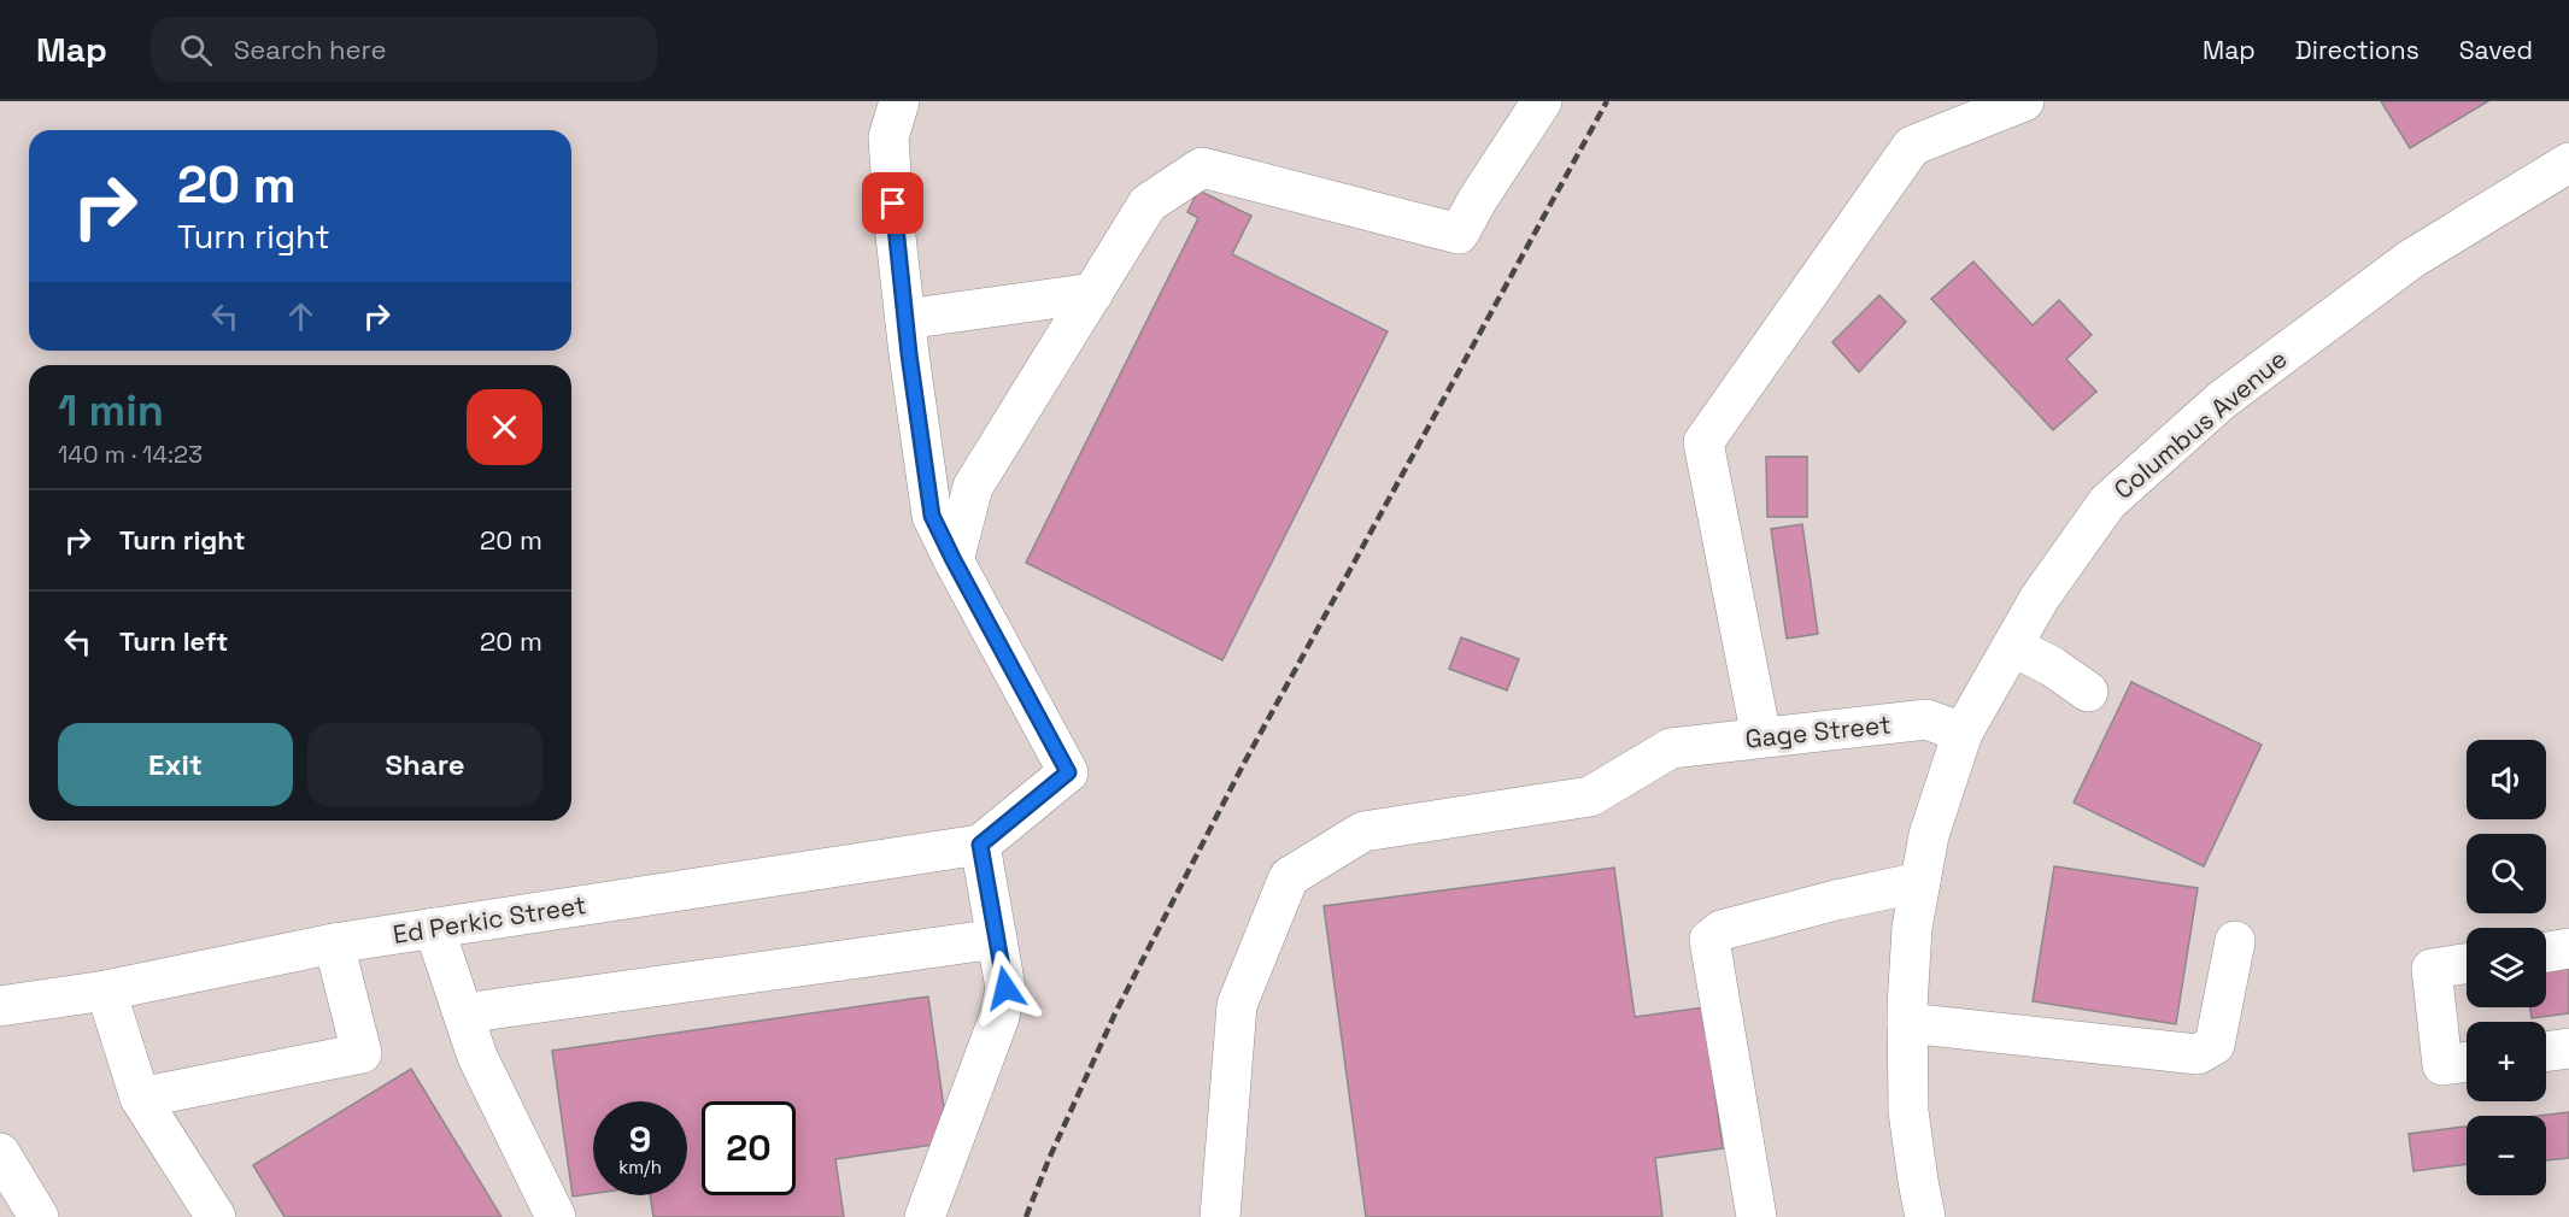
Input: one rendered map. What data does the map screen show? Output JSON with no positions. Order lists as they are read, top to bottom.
{
  "streets": {
    "street": ["Columbus Avenue", "Gage Street", "Ed Perkic Street"]
  },
  "crossings": [
    ["Columbus Avenue", "Gage Street"]
  ],
  "page": {
    "header": "Map",
    "search": "Search here",
    "nav": ["Map", "Directions", "Saved"],
    "turn": ["20 m", "Turn right"],
    "heading": ["1 min", "140 m · 14:23"],
    "list": [
      {
        "name": "Turn right",
        "value": "20 m"
      },
      {
        "name": "Turn left",
        "value": "20 m"
      }
    ],
    "buttons": ["Exit", "Share"],
    "map_buttons": ["+", "−"],
    "speed": "9 km/h",
    "limit": "20"
  }
}
